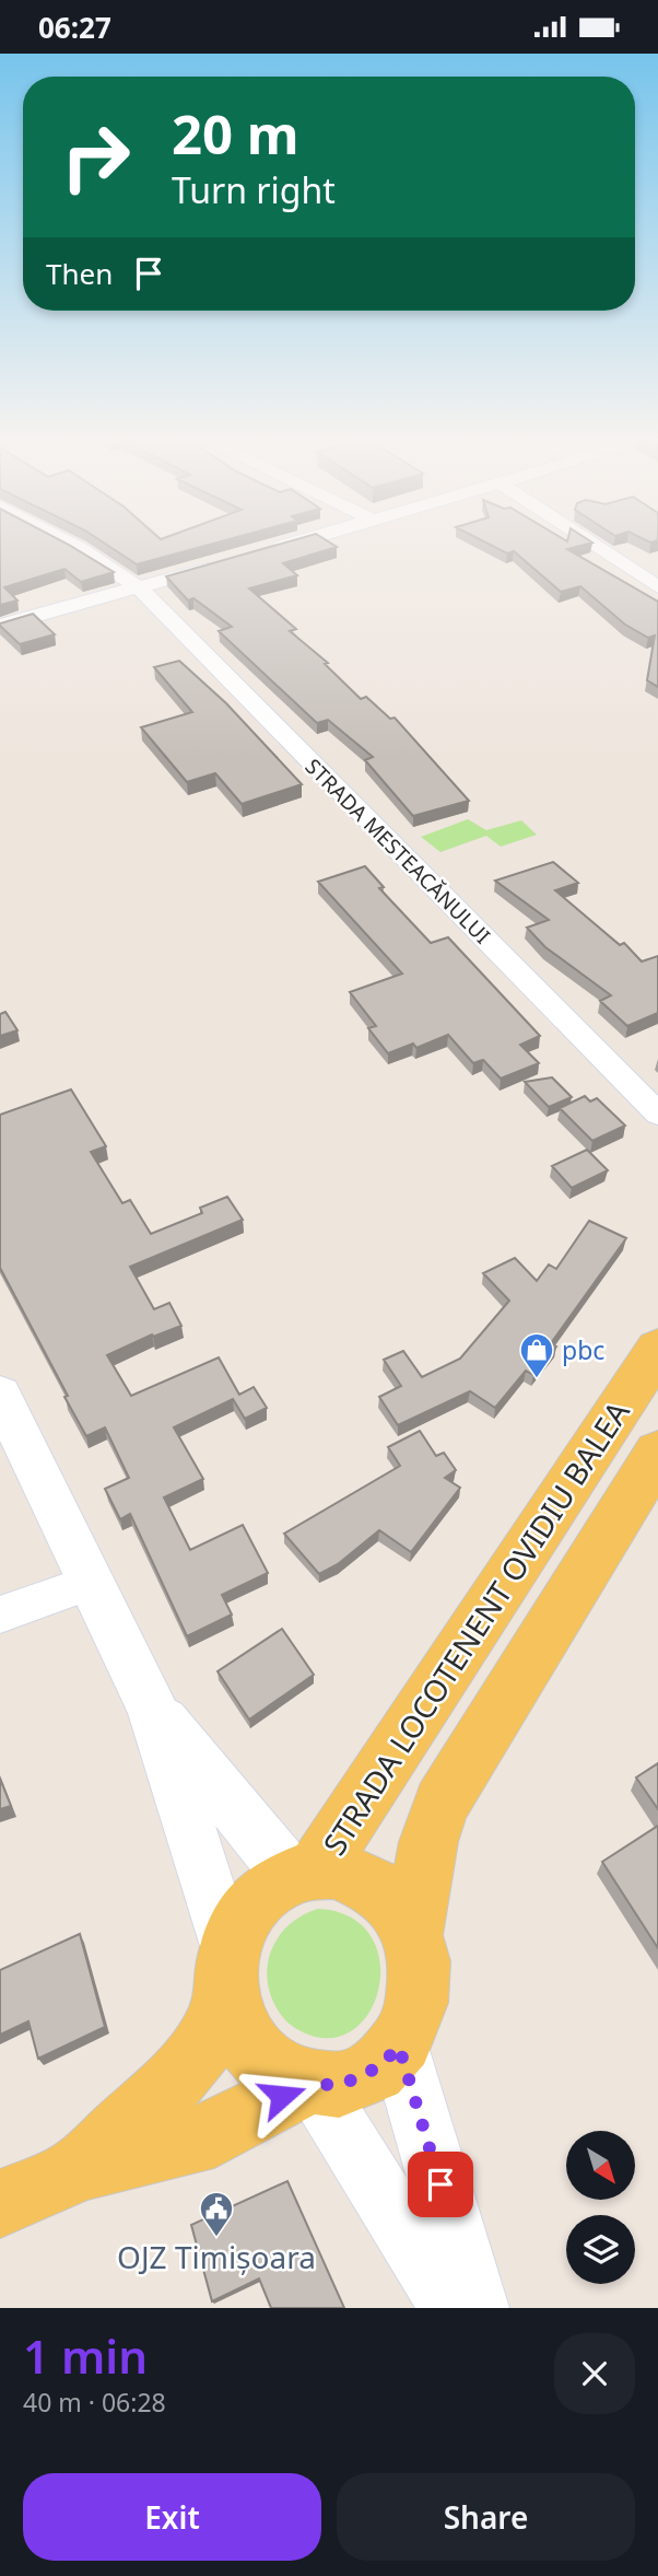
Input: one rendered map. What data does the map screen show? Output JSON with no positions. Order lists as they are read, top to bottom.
{
  "streets": {
    "main road": ["STRADA LOCOTENENT OVIDIU BALEA"],
    "street": ["STRADA MESTEACĂNULUI"]
  },
  "places": {
    "shop": ["pbc"],
    "public building": ["OJZ Timișoara"]
  },
  "north": "bottom right",
  "page": {
    "status": "06:27",
    "turn": ["20 m", "Turn right"],
    "then": "Then",
    "heading": ["1 min", "40 m · 06:28"],
    "buttons": ["Exit", "Share"]
  }
}
